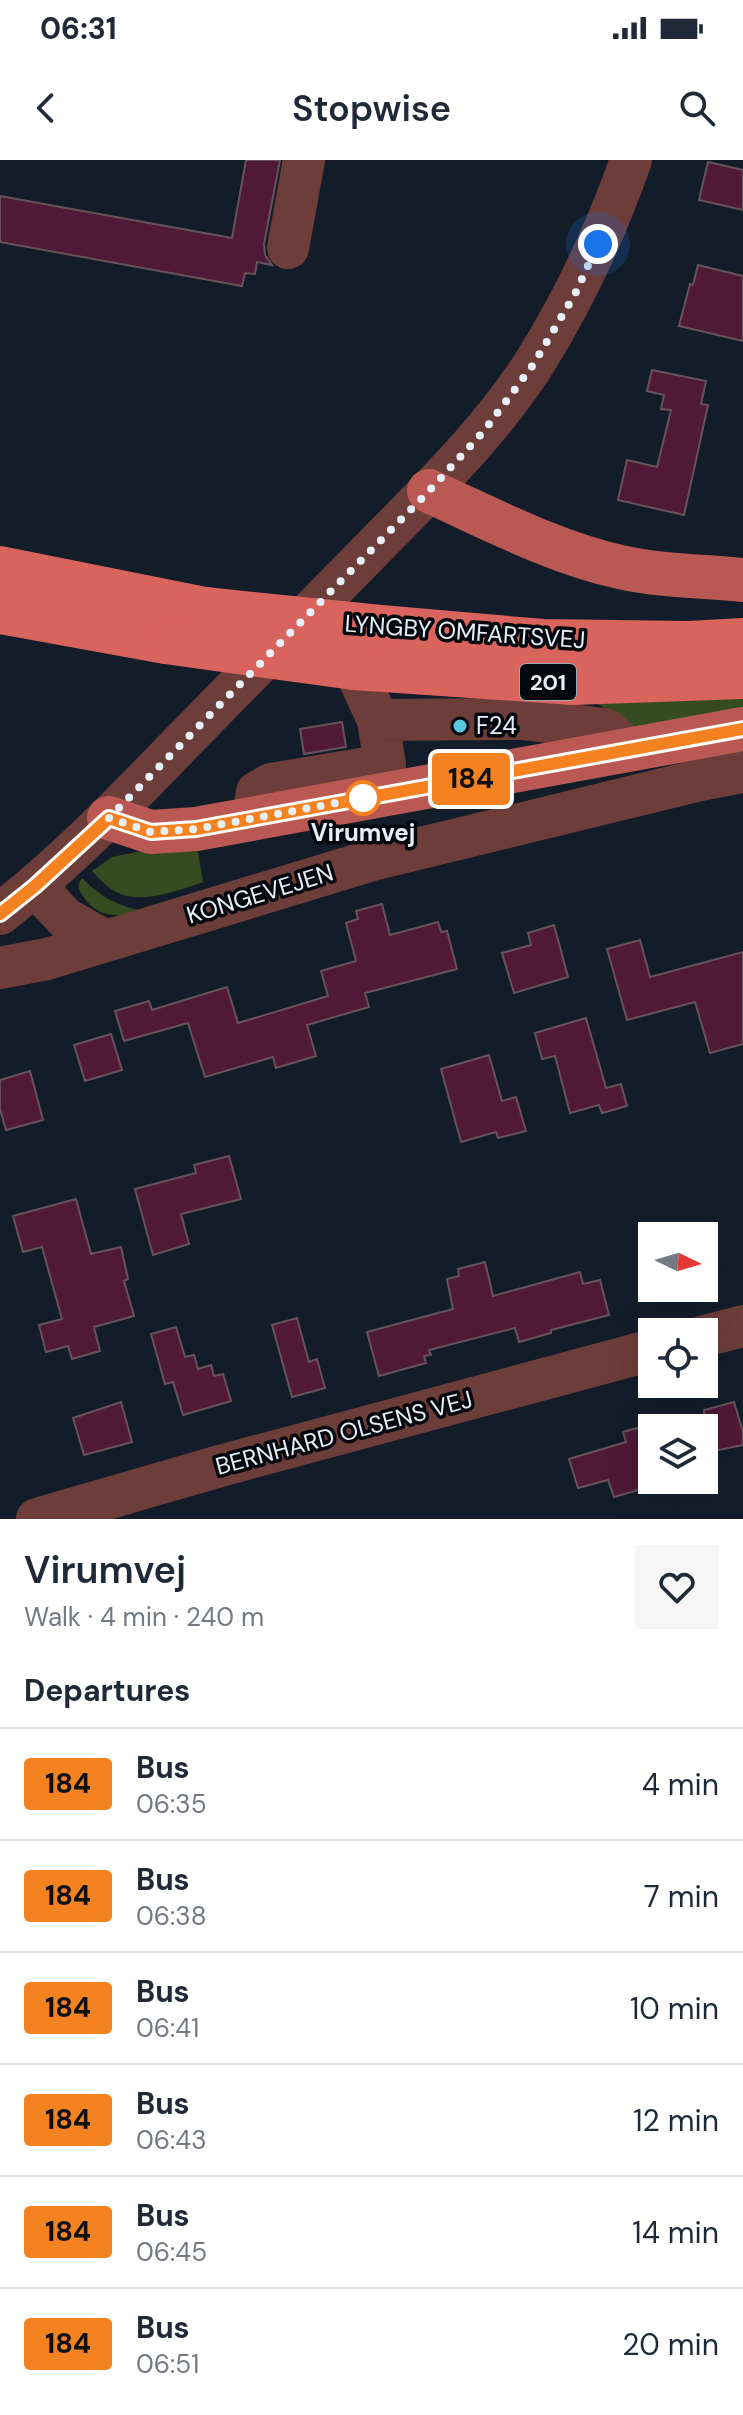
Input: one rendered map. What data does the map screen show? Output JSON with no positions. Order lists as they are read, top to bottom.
{
  "streets": {
    "highway": ["LYNGBY OMFARTSVEJ", "201"],
    "street": ["KONGEVEJEN", "BERNHARD OLSENS VEJ"]
  },
  "places": ["F24", "Virumvej"],
  "lines": ["bus line 184"],
  "north": "right",
  "page": {
    "status": "06:31",
    "header": "Stopwise",
    "on_map": "184",
    "heading": [
      ["Virumvej", "Walk · 4 min · 240 m"],
      "Departures"
    ],
    "list": [
      {
        "mark": "184",
        "name": "Bus",
        "note": "06:35",
        "value": "4 min"
      },
      {
        "mark": "184",
        "name": "Bus",
        "note": "06:38",
        "value": "7 min"
      },
      {
        "mark": "184",
        "name": "Bus",
        "note": "06:41",
        "value": "10 min"
      },
      {
        "mark": "184",
        "name": "Bus",
        "note": "06:43",
        "value": "12 min"
      },
      {
        "mark": "184",
        "name": "Bus",
        "note": "06:45",
        "value": "14 min"
      },
      {
        "mark": "184",
        "name": "Bus",
        "note": "06:51",
        "value": "20 min"
      }
    ]
  }
}
